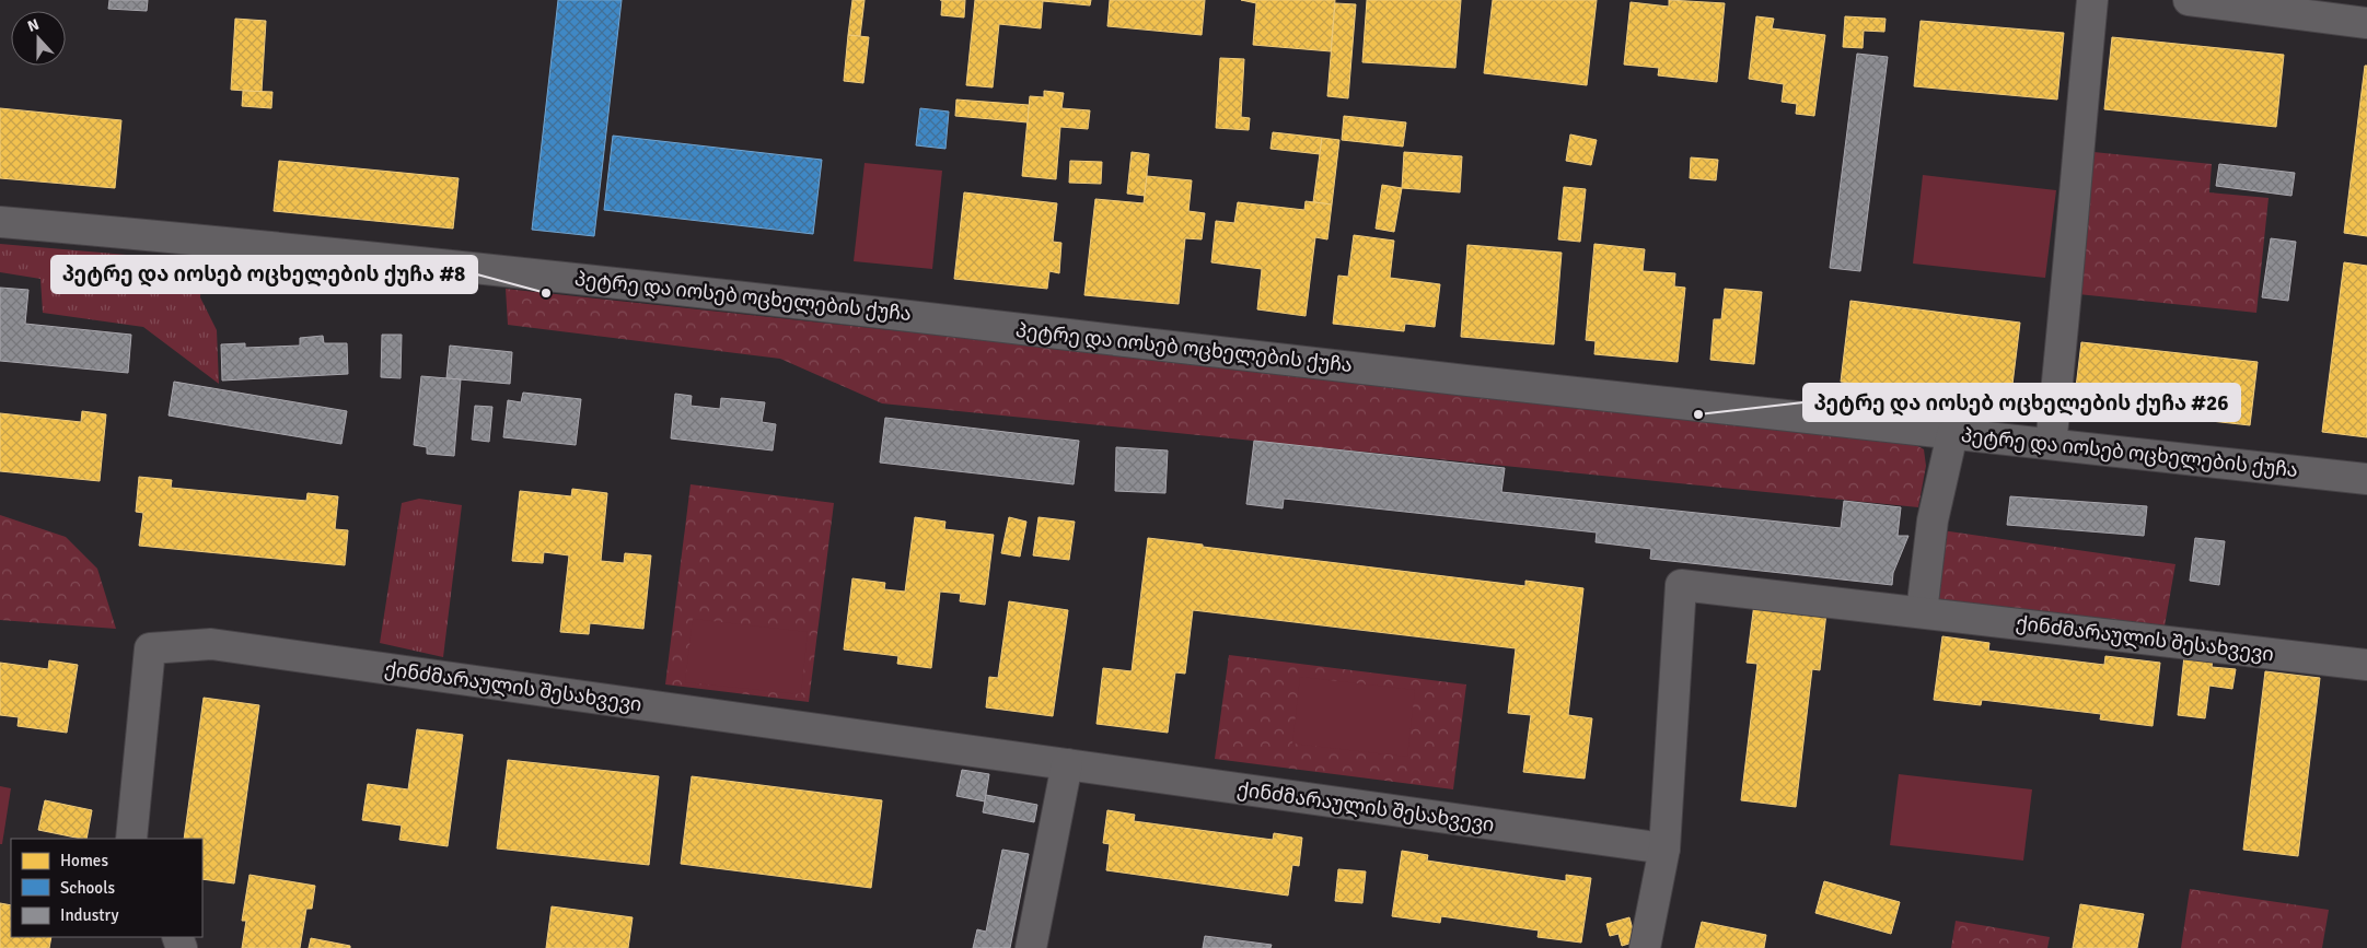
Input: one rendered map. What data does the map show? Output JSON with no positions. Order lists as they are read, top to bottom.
{
  "streets": {
    "street": ["პეტრე და იოსებ ოცხელების ქუჩა", "ქინძმარაულის შესახვევი"]
  },
  "places": ["პეტრე და იოსებ ოცხელების ქუჩა #8", "პეტრე და იოსებ ოცხელების ქუჩა #26"],
  "legend": ["Homes", "Schools", "Industry"],
  "north": "top"
}
